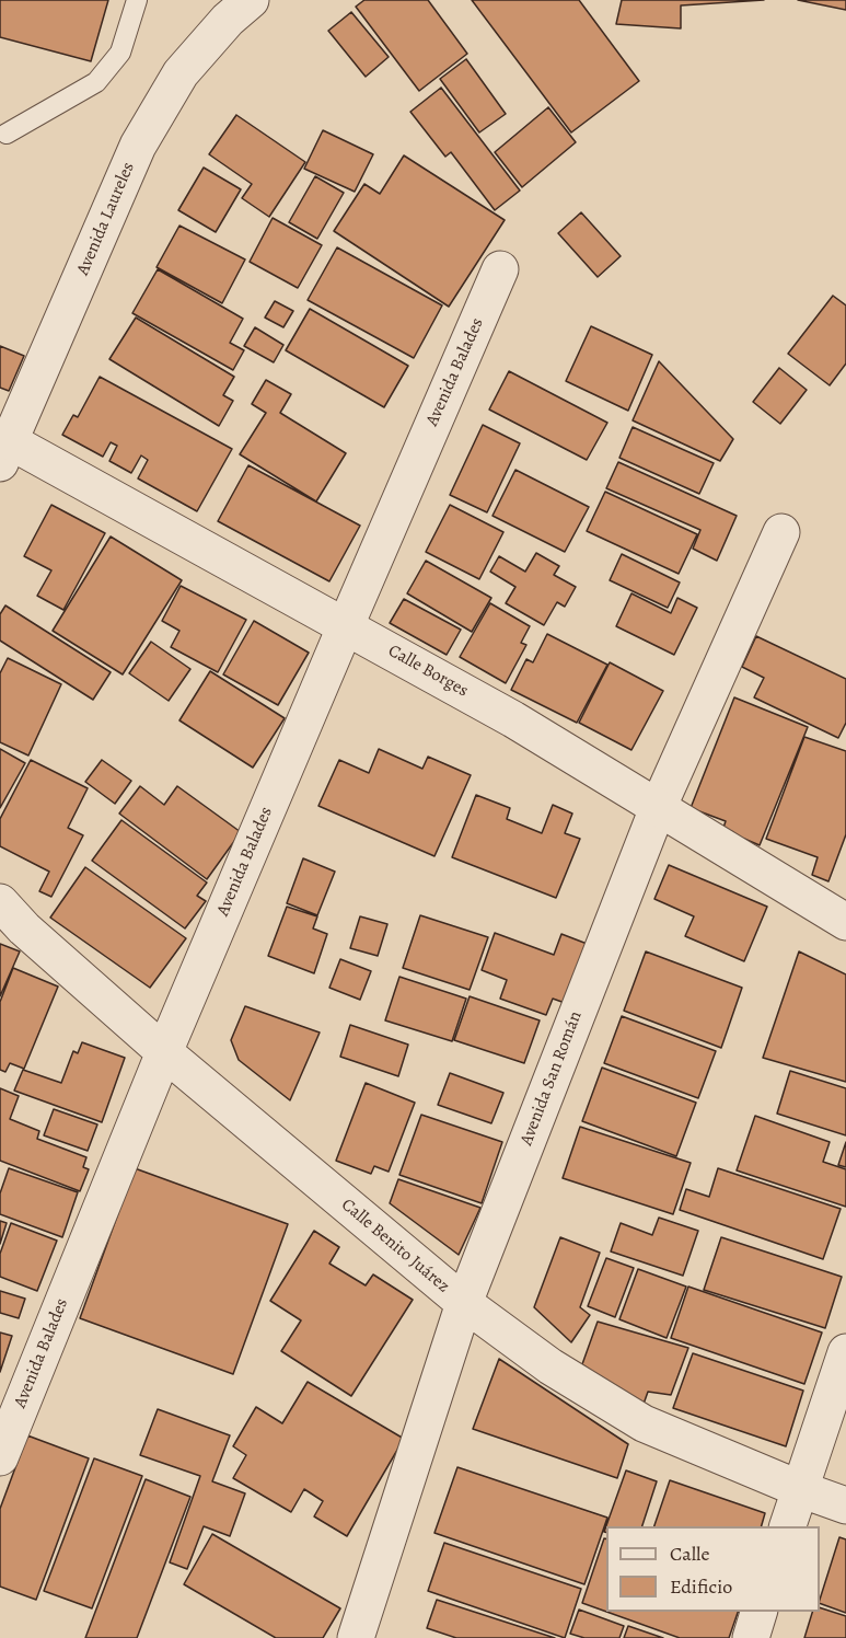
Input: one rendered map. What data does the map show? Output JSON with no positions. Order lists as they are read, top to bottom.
{
  "streets": {
    "street": [
      "Avenida Laureles",
      "Avenida Balades",
      "Calle Borges",
      "Avenida San Román",
      "Calle Benito Juárez"
    ]
  },
  "crossings": [
    ["Avenida Laureles", "Calle Borges"],
    ["Avenida Balades", "Calle Borges"],
    ["Avenida Balades", "Calle Benito Juárez"],
    ["Calle Borges", "Avenida San Román"],
    ["Avenida San Román", "Calle Benito Juárez"]
  ],
  "legend": ["Calle", "Edificio"]
}
